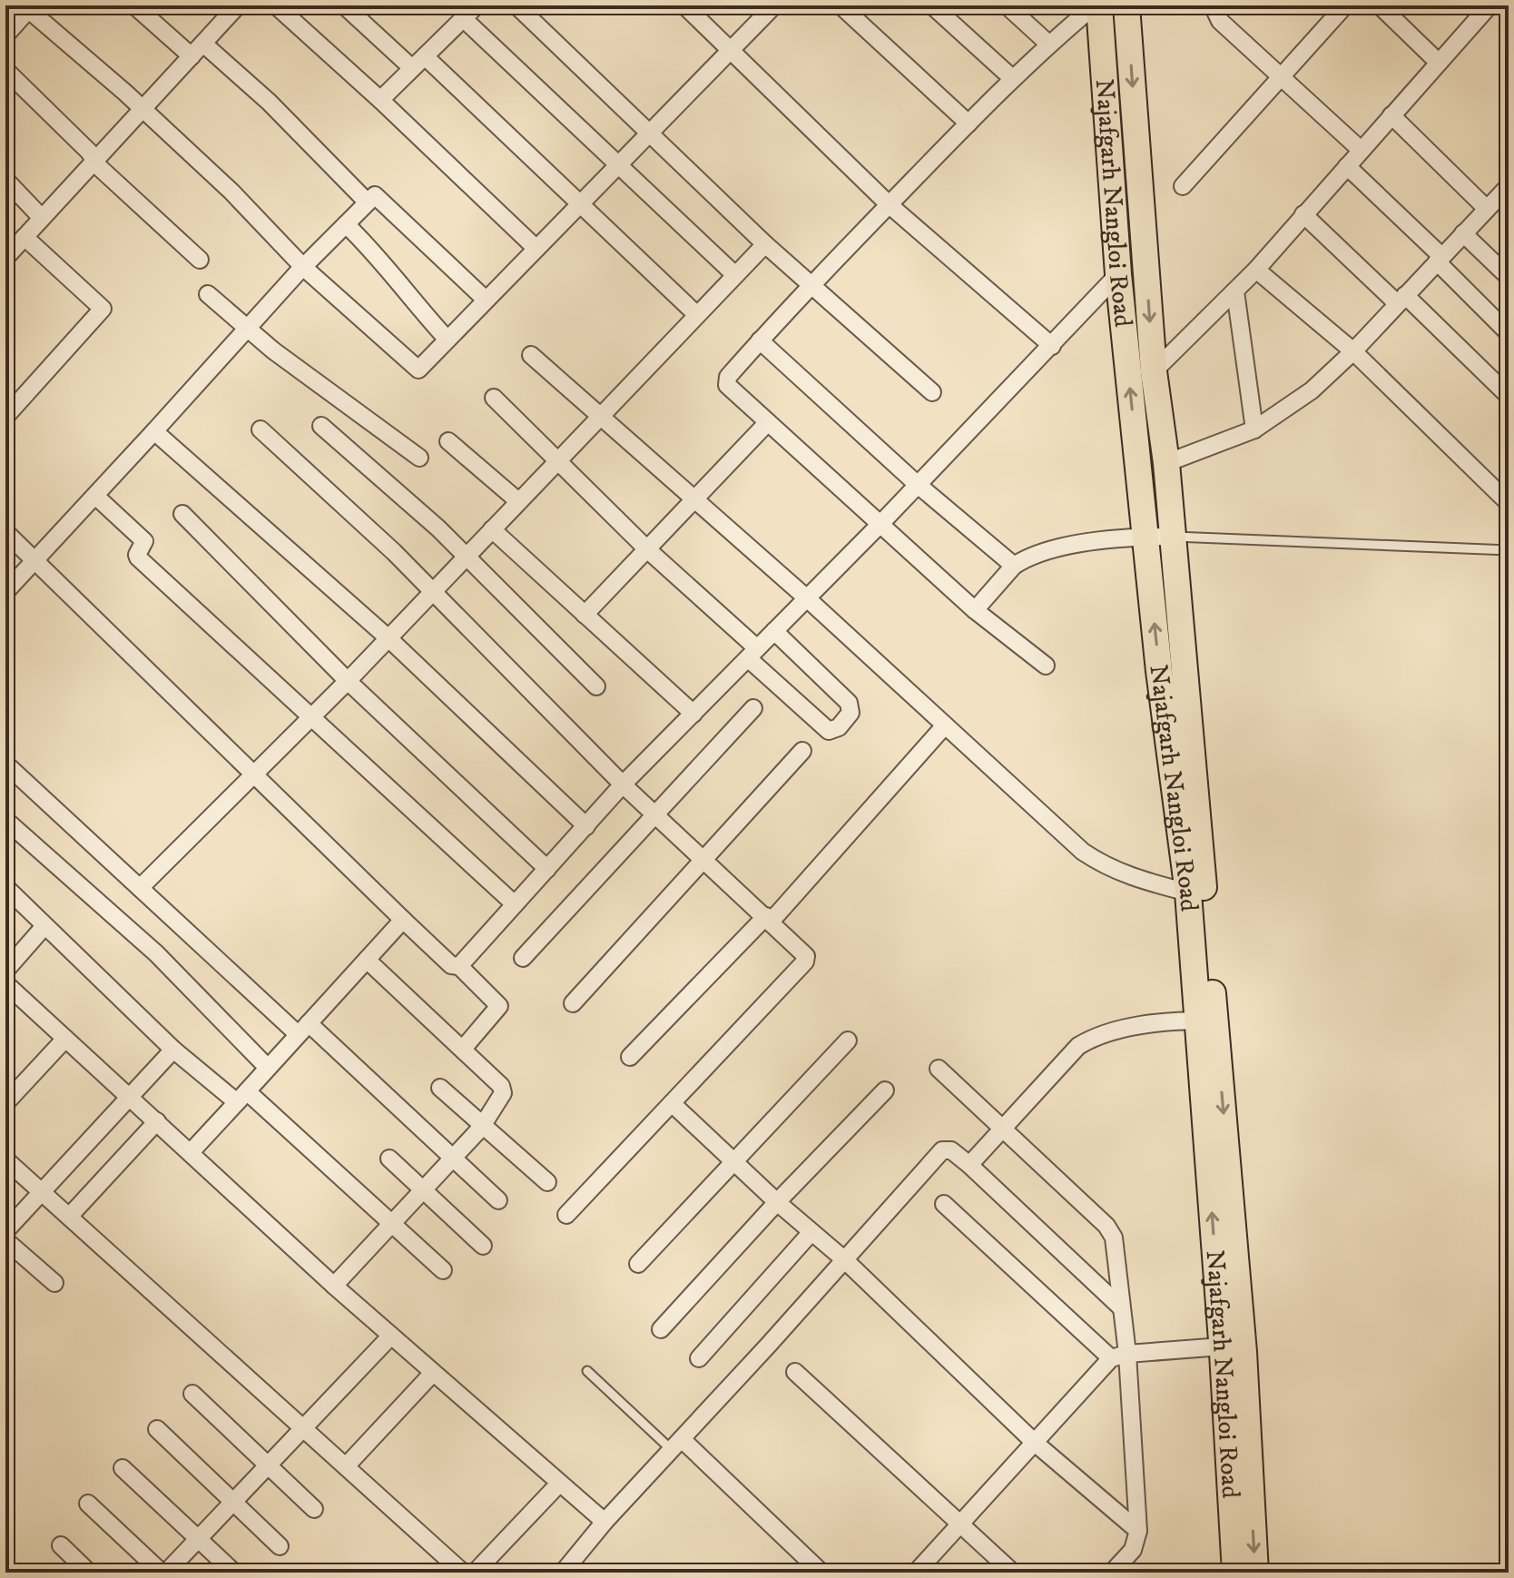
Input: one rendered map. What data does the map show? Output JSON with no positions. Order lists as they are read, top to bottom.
{
  "streets": {
    "main road": ["Najafgarh Nangloi Road"]
  }
}
